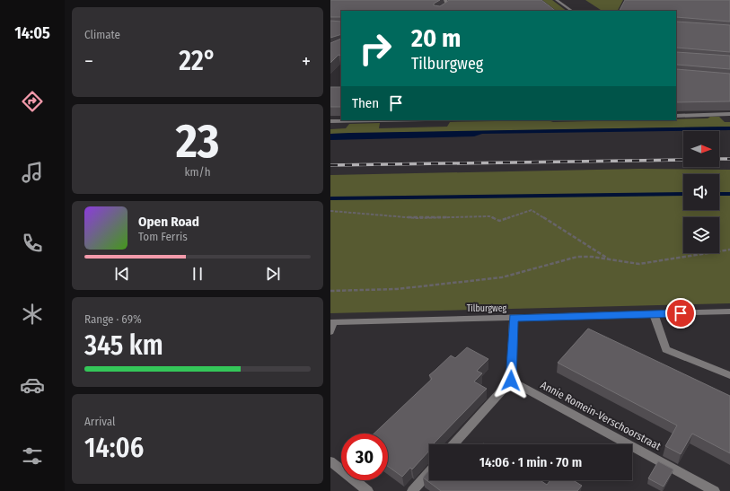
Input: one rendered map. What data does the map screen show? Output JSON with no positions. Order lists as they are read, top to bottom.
{
  "streets": {
    "street": ["Tilburgweg", "Annie Romein-Verschoorstraat"]
  },
  "north": "right",
  "page": {
    "tabs": "14:05",
    "tile": [
      "Climate",
      ["23", "km/h"],
      ["Range · 69%", "345 km"],
      ["Arrival", "14:06"]
    ],
    "turn": ["20 m", "Tilburgweg"],
    "heat": ["−", "22°", "+"],
    "then": "Then",
    "song": ["Open Road", "Tom Ferris"],
    "limit": "30",
    "trip": "14:06 · 1 min · 70 m"
  }
}
